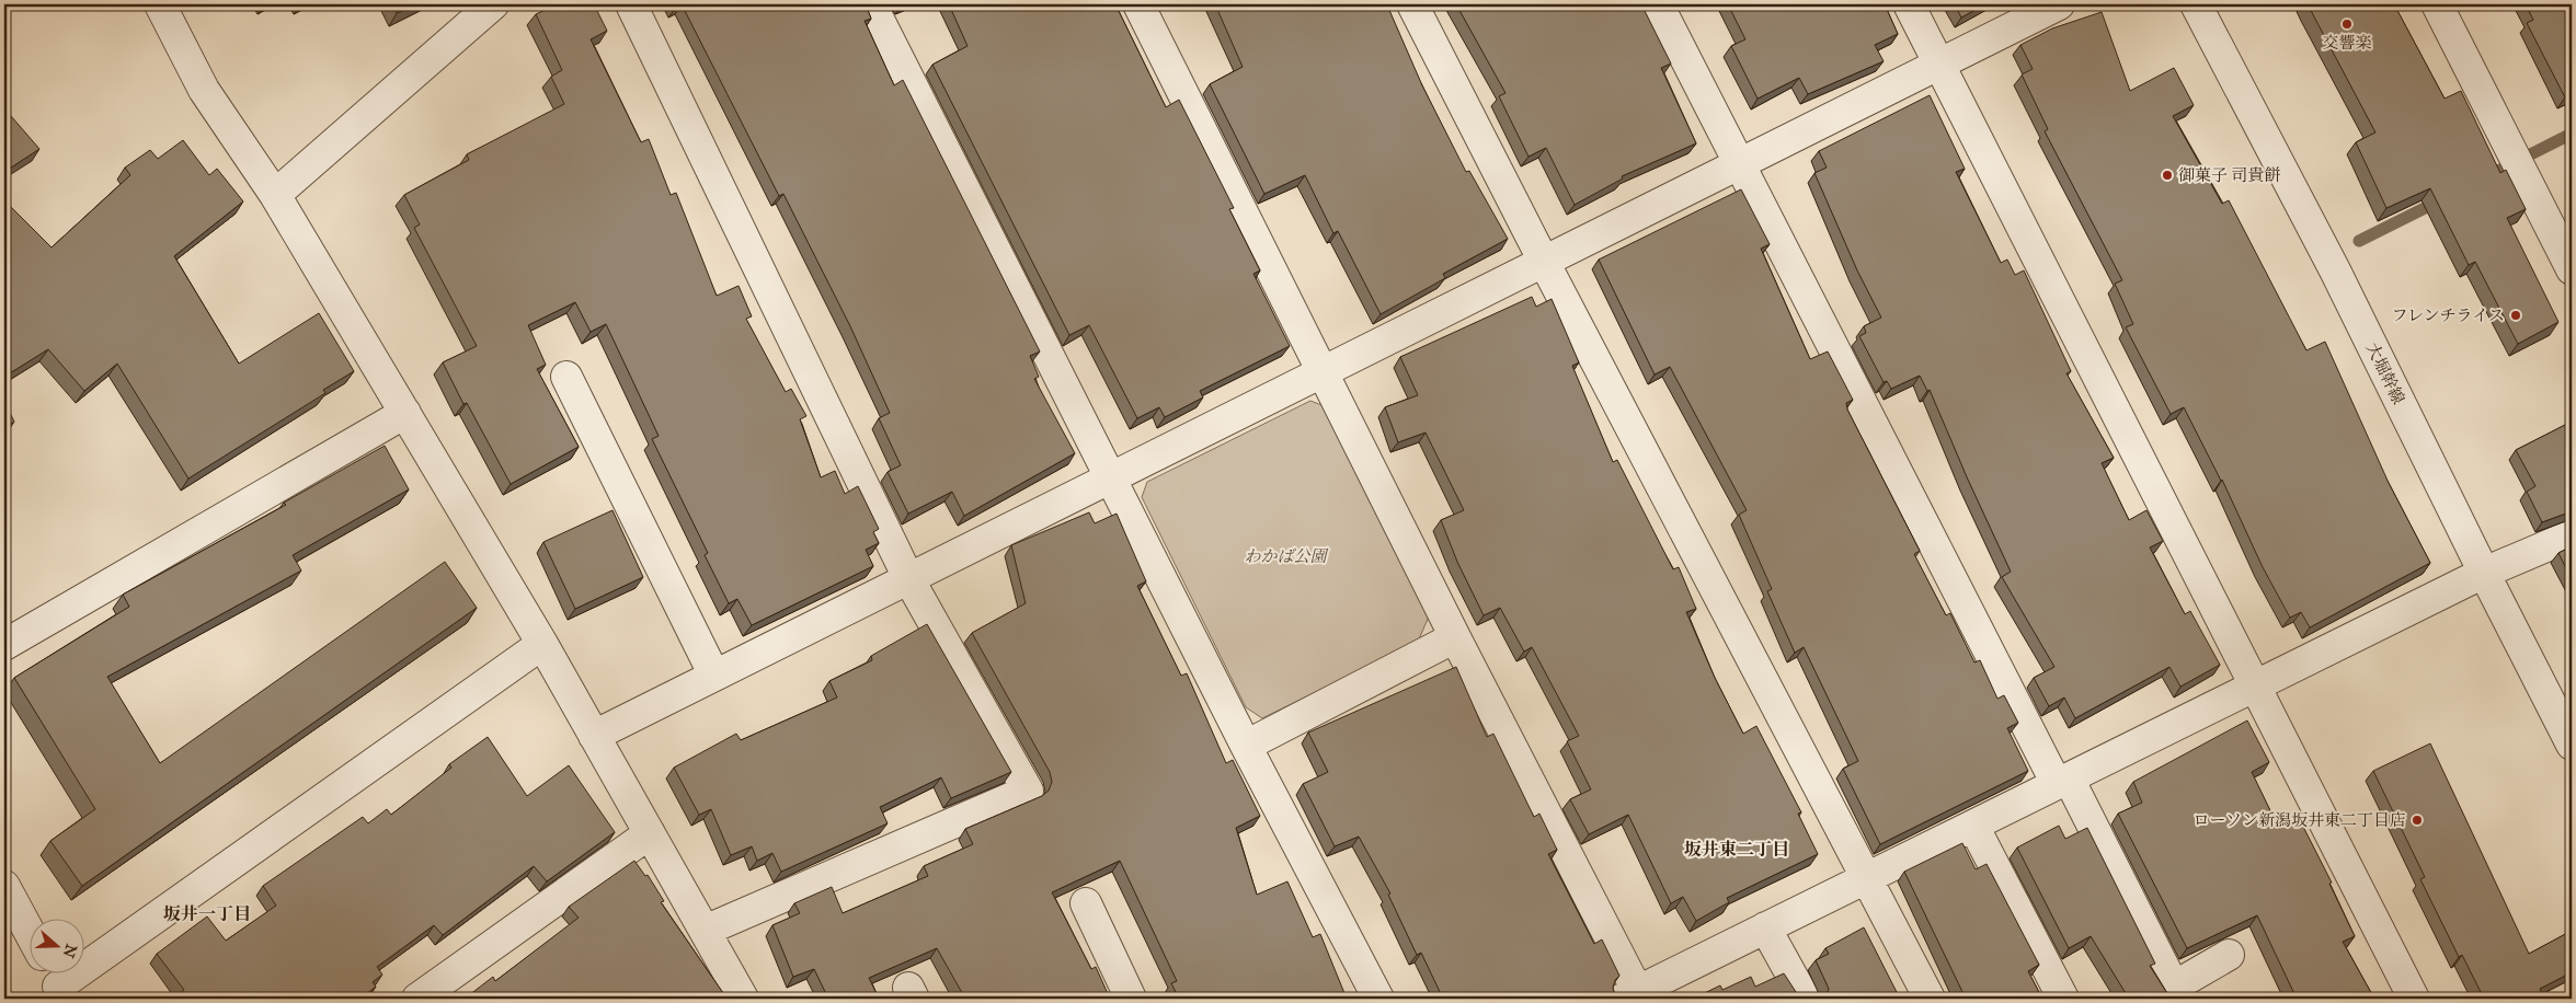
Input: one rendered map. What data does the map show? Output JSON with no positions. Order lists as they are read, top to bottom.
{
  "streets": {
    "street": ["大堀幹線"]
  },
  "districts": ["坂井東二丁目", "坂井一丁目"],
  "parks": ["わかば公園"],
  "places": [
    "交響楽",
    "御菓子 司貴餅",
    "フレンチライス",
    "ローソン新潟坂井東二丁目店"
  ],
  "north": "right"
}
